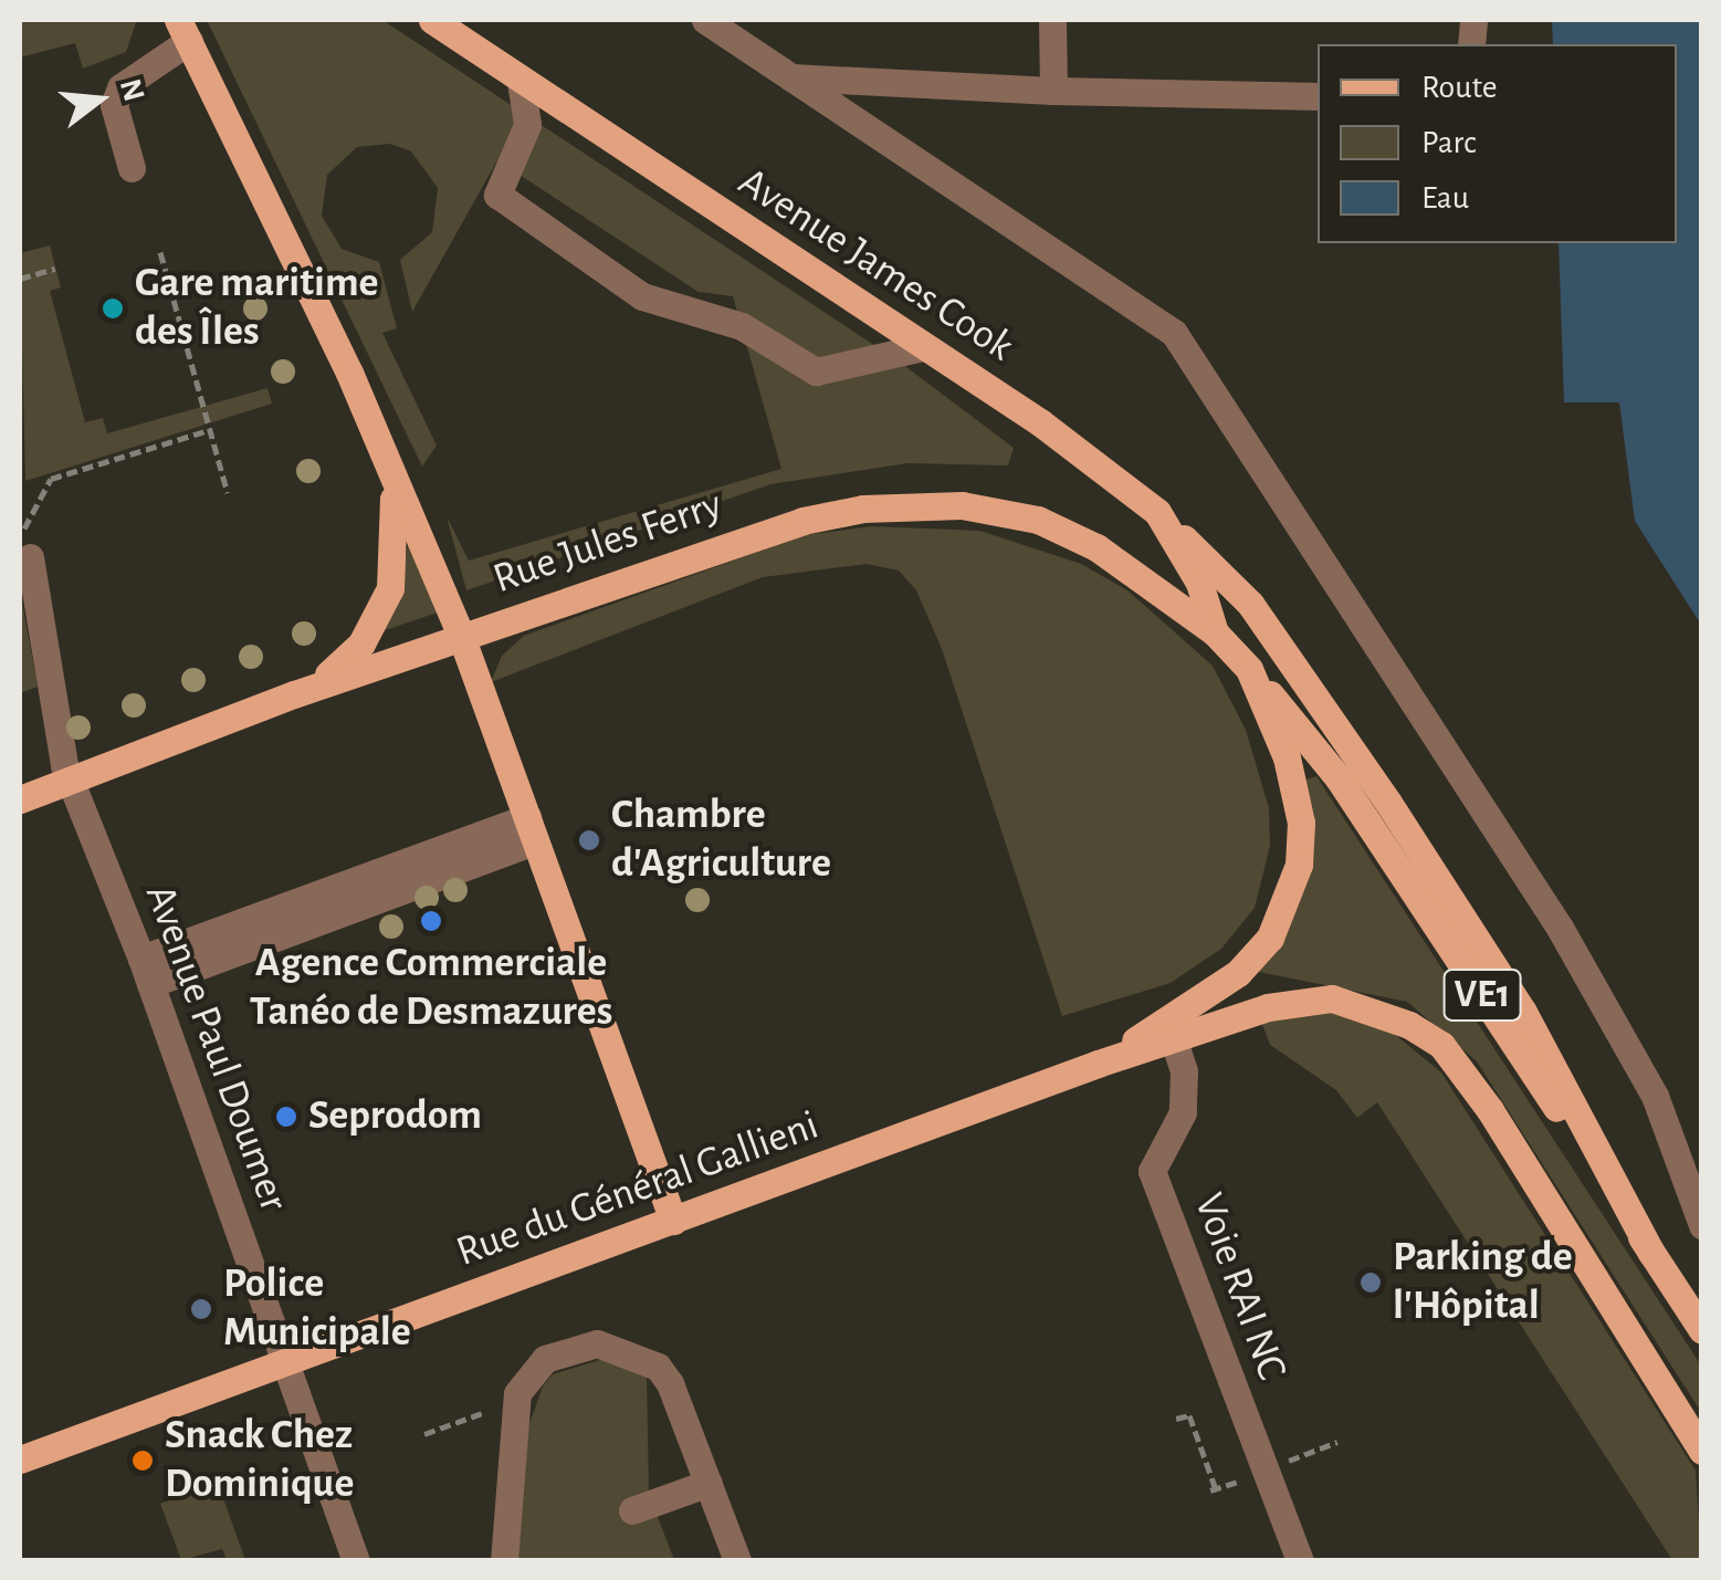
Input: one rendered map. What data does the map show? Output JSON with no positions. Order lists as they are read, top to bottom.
{
  "streets": {
    "main road": [
      "Avenue James Cook",
      "Rue Jules Ferry",
      "VE1",
      "Rue du Général Gallieni"
    ],
    "street": ["Avenue Paul Doumer", "Voie RAI NC"]
  },
  "crossings": [
    ["Avenue James Cook", "Rue Jules Ferry"],
    ["Avenue James Cook", "Rue du Général Gallieni"],
    ["Rue Jules Ferry", "Avenue Paul Doumer"],
    ["Rue Jules Ferry", "Rue du Général Gallieni"],
    ["VE1", "Rue du Général Gallieni"],
    ["Avenue Paul Doumer", "Rue du Général Gallieni"],
    ["Rue du Général Gallieni", "Voie RAI NC"]
  ],
  "places": [
    "Gare maritime des Îles",
    "Chambre d'Agriculture",
    "Agence Commerciale Tanéo de Desmazures",
    "Seprodom",
    "Parking de l'Hôpital",
    "Police Municipale",
    "Snack Chez Dominique"
  ],
  "legend": ["Route", "Parc", "Eau"],
  "north": "right"
}
